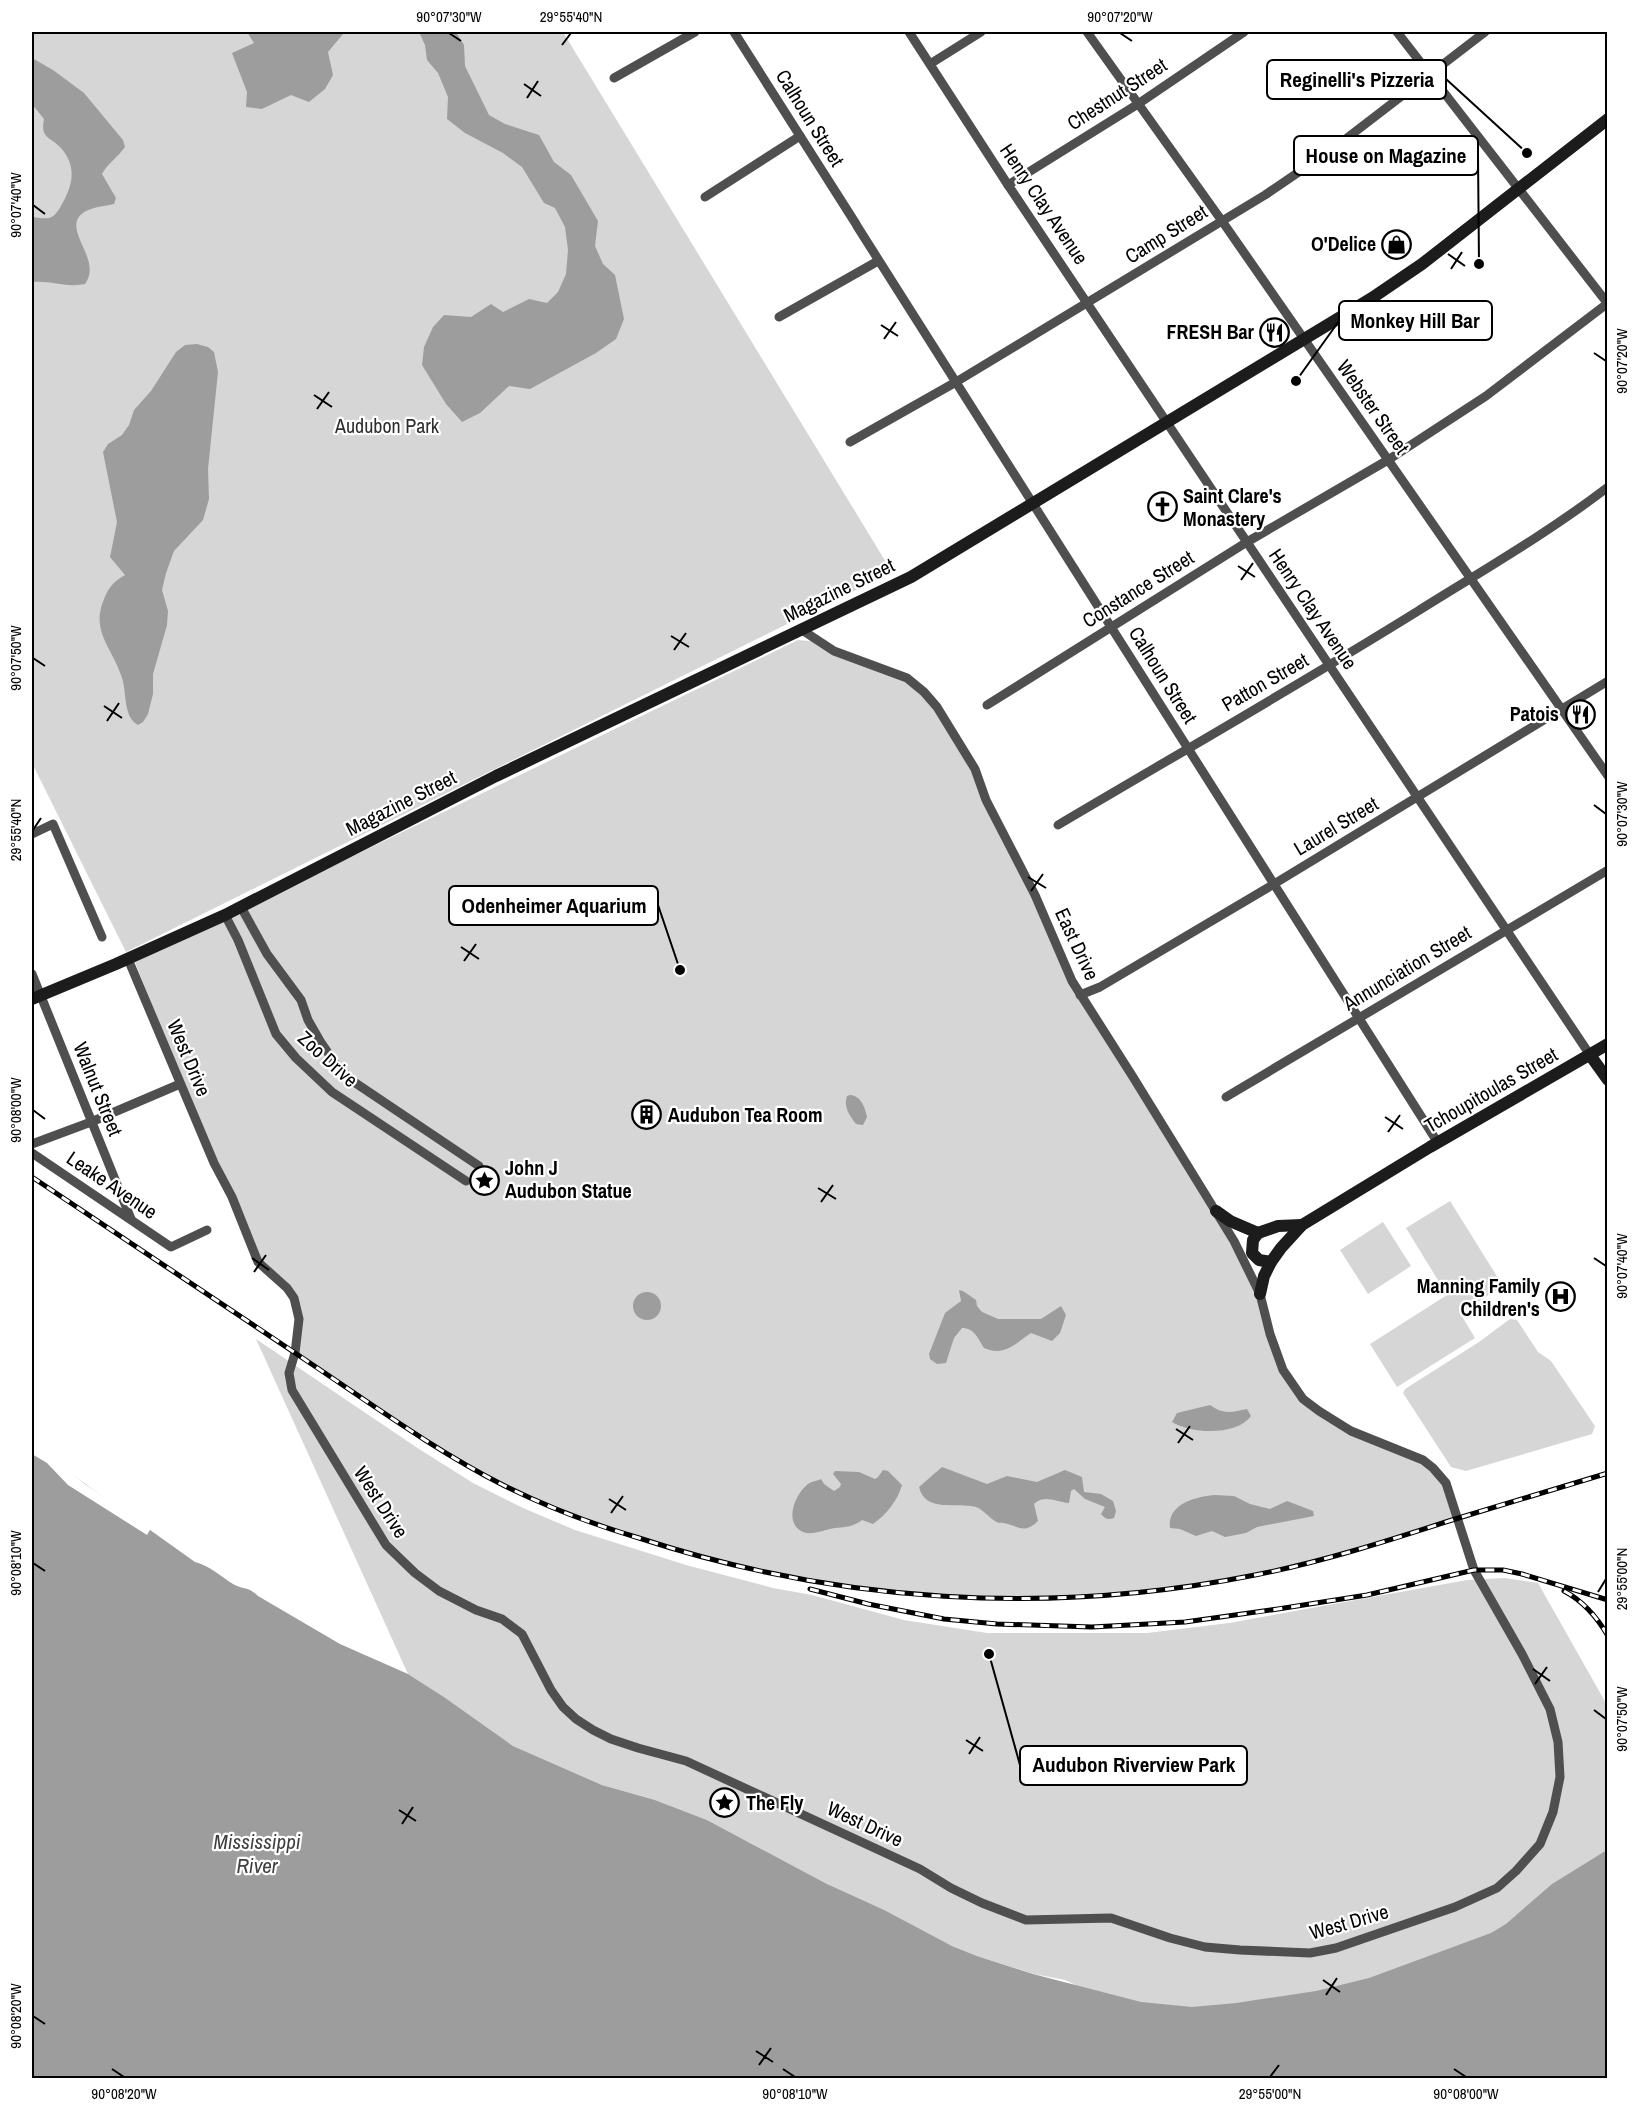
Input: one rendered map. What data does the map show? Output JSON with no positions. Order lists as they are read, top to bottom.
{
  "streets": {
    "street": [
      "Chestnut Street",
      "Calhoun Street",
      "Henry Clay Avenue",
      "Camp Street",
      "Webster Street",
      "Constance Street",
      "Magazine Street",
      "Patton Street",
      "Laurel Street",
      "East Drive",
      "Annunciation Street",
      "West Drive",
      "Zoo Drive",
      "Walnut Street",
      "Tchoupitoulas Street",
      "Leake Avenue"
    ]
  },
  "crossings": [
    ["Chestnut Street", "Henry Clay Avenue"],
    ["Chestnut Street", "Webster Street"],
    ["Calhoun Street", "Camp Street"],
    ["Calhoun Street", "Constance Street"],
    ["Calhoun Street", "Magazine Street"],
    ["Calhoun Street", "Patton Street"],
    ["Calhoun Street", "Laurel Street"],
    ["Calhoun Street", "Annunciation Street"],
    ["Calhoun Street", "Tchoupitoulas Street"],
    ["Henry Clay Avenue", "Camp Street"],
    ["Henry Clay Avenue", "Constance Street"],
    ["Henry Clay Avenue", "Magazine Street"],
    ["Henry Clay Avenue", "Patton Street"],
    ["Henry Clay Avenue", "Laurel Street"],
    ["Henry Clay Avenue", "Annunciation Street"],
    ["Henry Clay Avenue", "Tchoupitoulas Street"],
    ["Camp Street", "Webster Street"],
    ["Webster Street", "Constance Street"],
    ["Webster Street", "Magazine Street"],
    ["Webster Street", "Patton Street"],
    ["Webster Street", "Laurel Street"],
    ["Magazine Street", "East Drive"],
    ["Magazine Street", "West Drive"],
    ["Magazine Street", "Zoo Drive"],
    ["Magazine Street", "Walnut Street"],
    ["Laurel Street", "East Drive"],
    ["East Drive", "West Drive"],
    ["East Drive", "Tchoupitoulas Street"],
    ["West Drive", "Tchoupitoulas Street"],
    ["Walnut Street", "Leake Avenue"]
  ],
  "water": ["Mississippi River"],
  "parks": ["Audubon Park"],
  "places": {
    "other": [
      "Reginelli's Pizzeria",
      "House on Magazine",
      "Monkey Hill Bar",
      "Odenheimer Aquarium",
      "Audubon Riverview Park"
    ],
    "shop": ["O'Delice"],
    "restaurant": ["FRESH Bar", "Patois"],
    "church": ["Saint Clare's Monastery"],
    "building": ["Audubon Tea Room"],
    "place": ["John J Audubon Statue", "The Fly"],
    "hospital": ["Manning Family Children's"]
  },
  "coordinates": [
    "90°07'30\"W",
    "29°55'40\"N",
    "90°07'20\"W",
    "90°07'40\"W",
    "90°07'50\"W",
    "90°08'00\"W",
    "90°08'10\"W",
    "29°55'00\"N",
    "90°08'20\"W"
  ]
}
